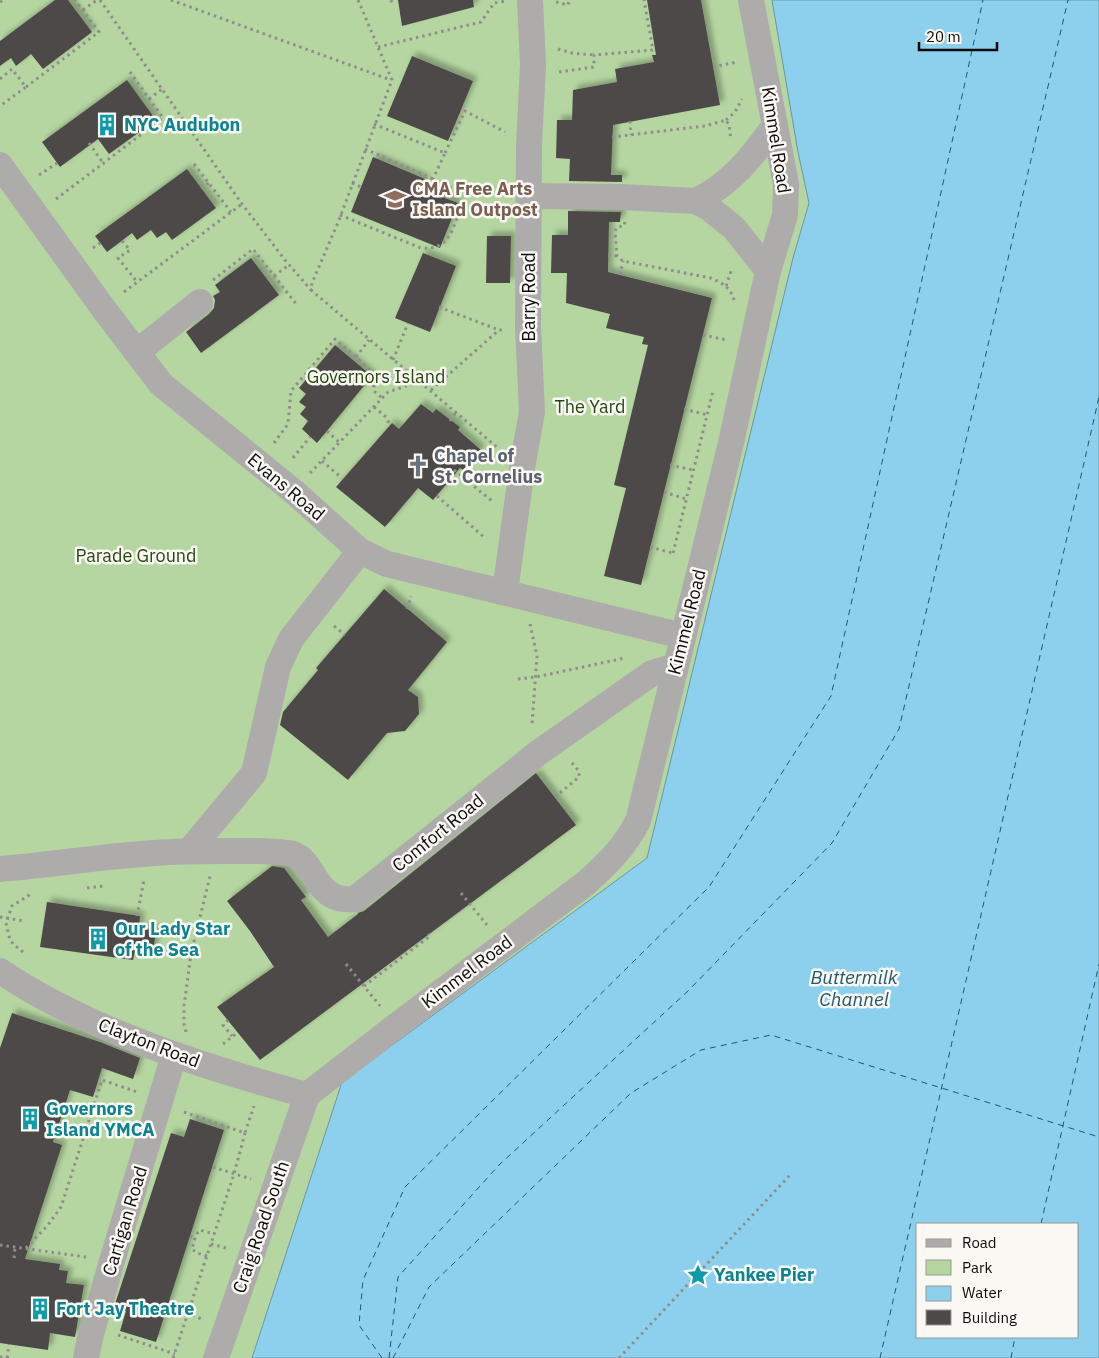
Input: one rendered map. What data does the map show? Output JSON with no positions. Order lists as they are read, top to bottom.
{
  "streets": {
    "street": [
      "Kimmel Road",
      "Barry Road",
      "Evans Road",
      "Comfort Road",
      "Clayton Road",
      "Cartigan Road",
      "Craig Road South"
    ]
  },
  "crossings": [
    ["Kimmel Road", "Evans Road"],
    ["Kimmel Road", "Comfort Road"],
    ["Kimmel Road", "Clayton Road"],
    ["Kimmel Road", "Craig Road South"],
    ["Barry Road", "Evans Road"],
    ["Clayton Road", "Cartigan Road"],
    ["Clayton Road", "Craig Road South"]
  ],
  "water": ["Buttermilk Channel"],
  "parks": ["Governors Island", "The Yard", "Parade Ground"],
  "places": {
    "building": [
      "NYC Audubon",
      "Our Lady Star of the Sea",
      "Governors Island YMCA",
      "Fort Jay Theatre"
    ],
    "school or university": ["CMA Free Arts Island Outpost"],
    "church": ["Chapel of St. Cornelius"],
    "place": ["Yankee Pier"]
  },
  "legend": [
    "Road",
    "Park",
    "Water",
    "Building"
  ],
  "scale_bar": "20 m"
}
